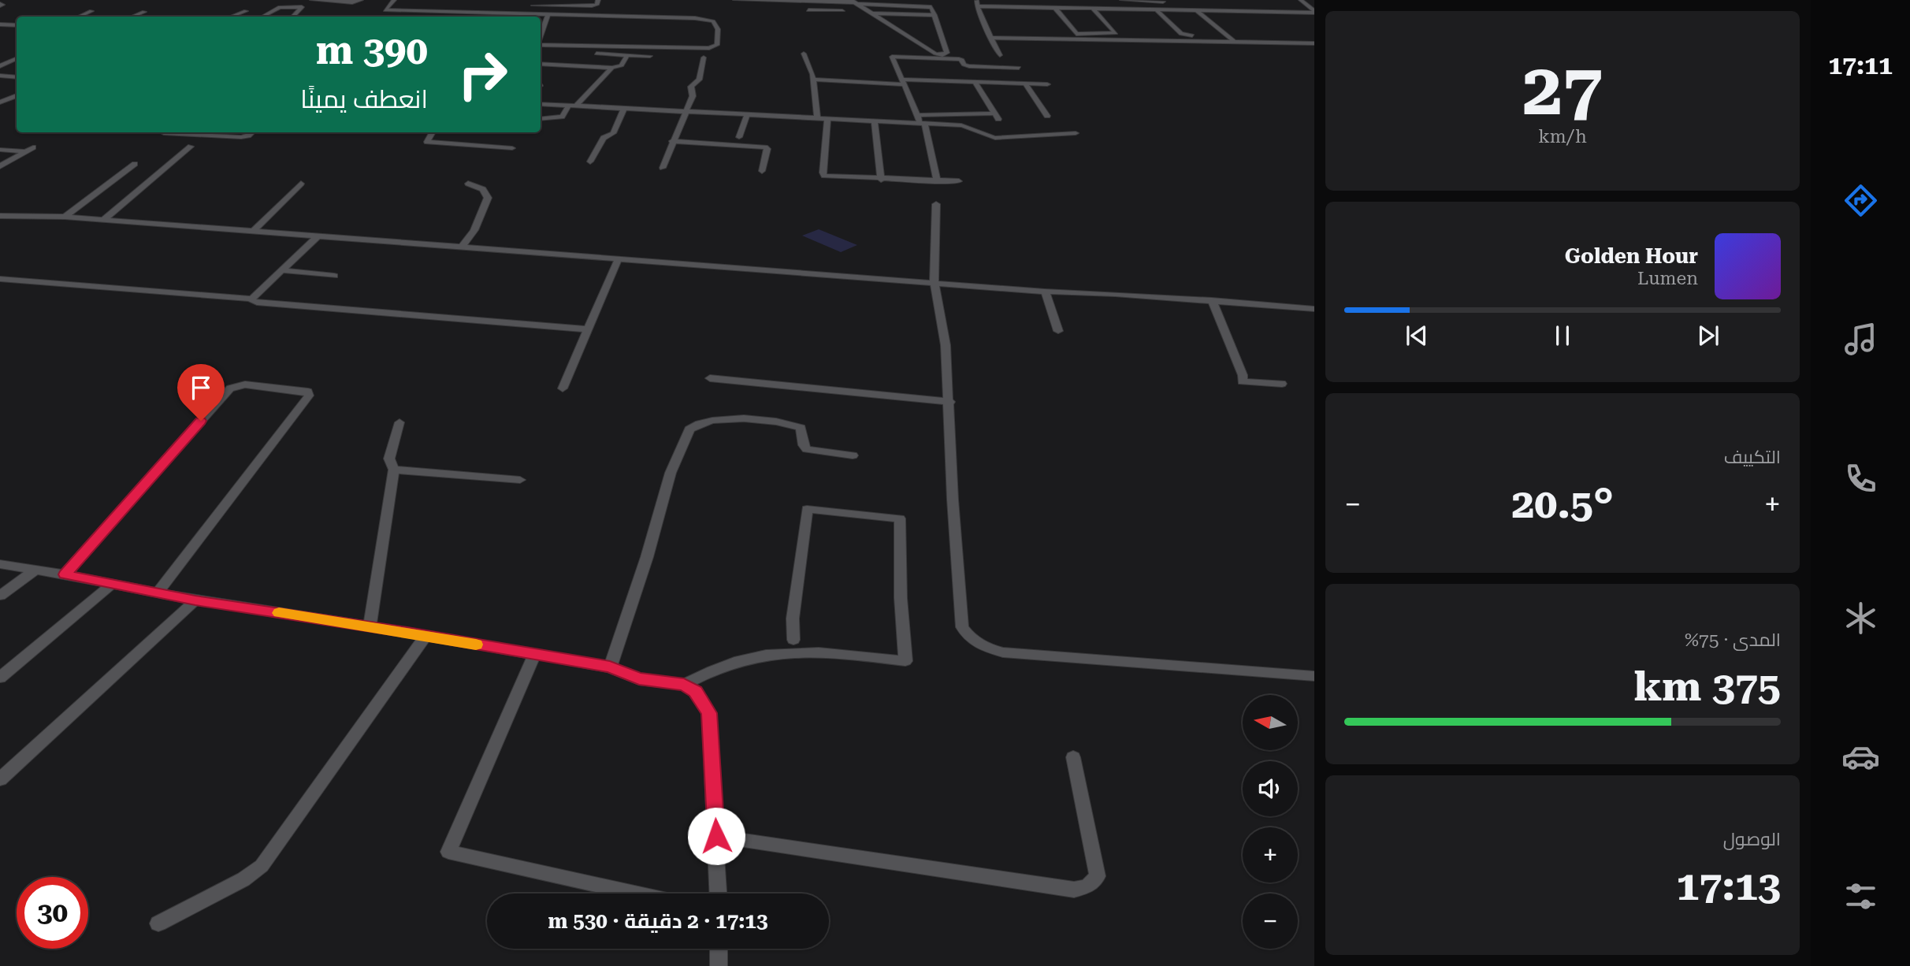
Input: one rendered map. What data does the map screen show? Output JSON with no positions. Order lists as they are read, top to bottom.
{
  "north": "left",
  "page": {
    "tabs": "17:11",
    "tile": [
      ["27", "km/h"],
      "التكييف",
      ["المدى · 75%", "375 km"],
      ["الوصول", "17:13"]
    ],
    "turn": ["390 m", "انعطف يمينًا"],
    "song": ["Golden Hour", "Lumen"],
    "heat": ["−", "20.5°", "+"],
    "map_buttons": ["+", "−"],
    "limit": "30",
    "trip": "17:13 · 2 دقيقة · 530 m"
  }
}
